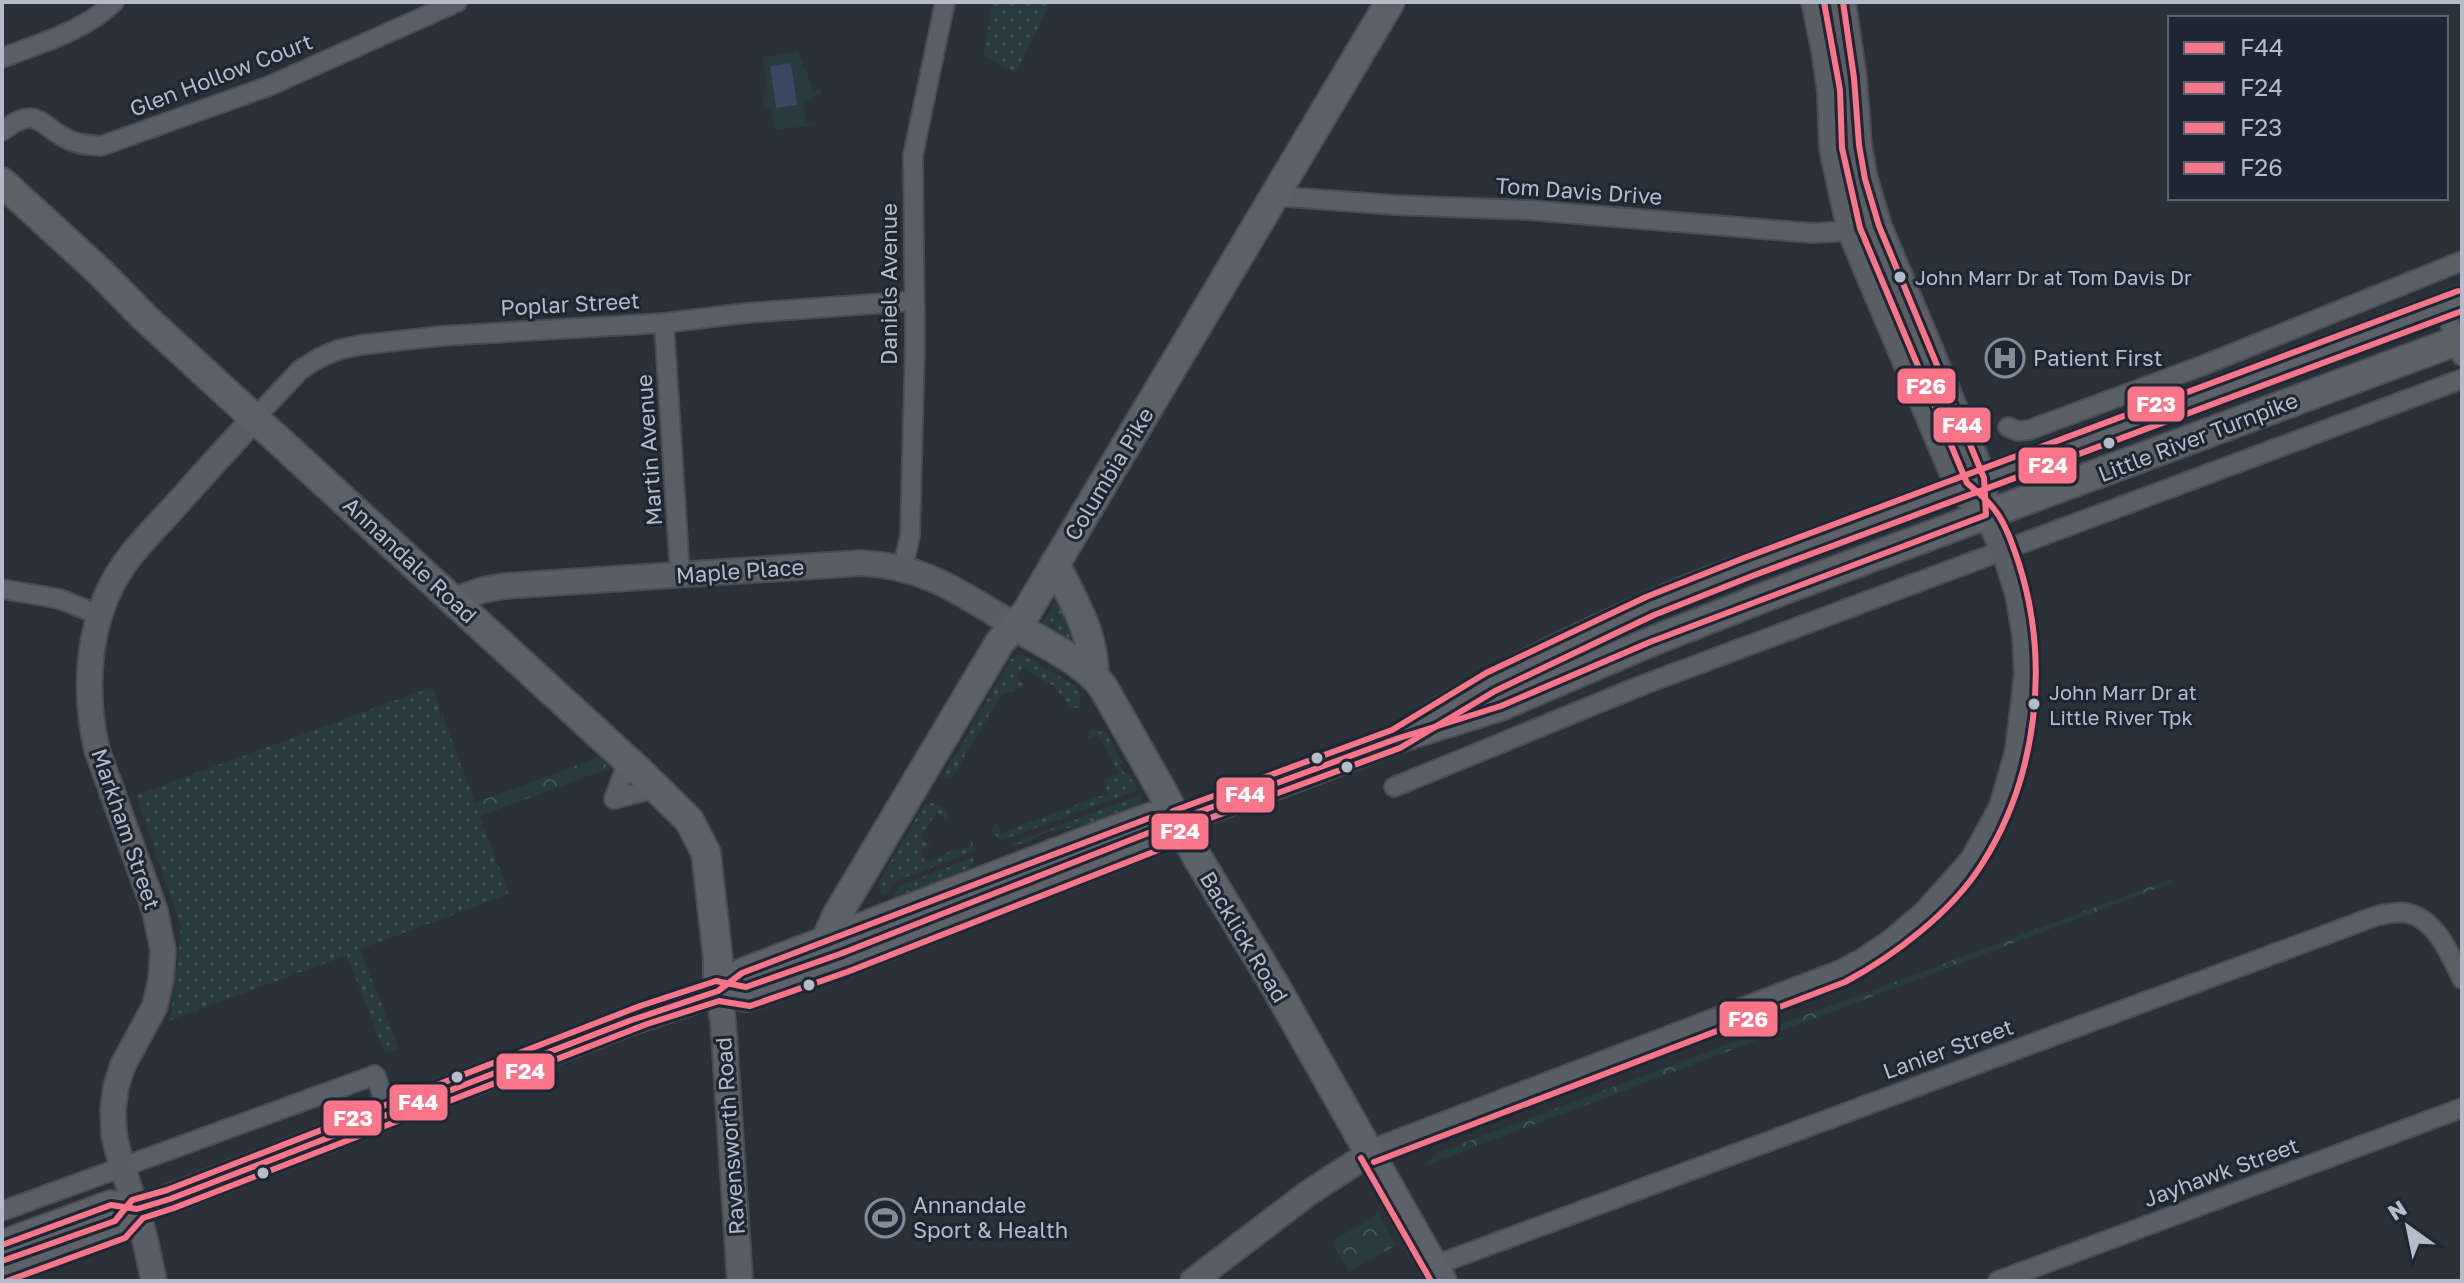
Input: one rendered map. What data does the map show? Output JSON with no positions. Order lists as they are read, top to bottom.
{
  "streets": {
    "main road": [
      "Little River Turnpike",
      "Columbia Pike",
      "Annandale Road",
      "Backlick Road"
    ],
    "street": [
      "Glen Hollow Court",
      "Tom Davis Drive",
      "Daniels Avenue",
      "Poplar Street",
      "Martin Avenue",
      "Maple Place",
      "Markham Street",
      "Lanier Street",
      "Ravensworth Road",
      "Jayhawk Street"
    ]
  },
  "crossings": [
    ["Tom Davis Drive", "Columbia Pike"],
    ["Daniels Avenue", "Poplar Street"],
    ["Daniels Avenue", "Maple Place"],
    ["Poplar Street", "Martin Avenue"],
    ["Poplar Street", "Annandale Road"],
    ["Poplar Street", "Markham Street"],
    ["Little River Turnpike", "Columbia Pike"],
    ["Little River Turnpike", "Annandale Road"],
    ["Little River Turnpike", "Markham Street"],
    ["Little River Turnpike", "Backlick Road"],
    ["Little River Turnpike", "Ravensworth Road"],
    ["Martin Avenue", "Maple Place"],
    ["Columbia Pike", "Maple Place"],
    ["Columbia Pike", "Backlick Road"],
    ["Annandale Road", "Maple Place"],
    ["Annandale Road", "Markham Street"],
    ["Annandale Road", "Ravensworth Road"],
    ["Maple Place", "Backlick Road"],
    ["Backlick Road", "Lanier Street"]
  ],
  "places": {
    "other": ["John Marr Dr at Tom Davis Dr", "John Marr Dr at Little River Tpk"],
    "hospital": ["Patient First"],
    "sports": ["Annandale Sport & Health"]
  },
  "lines": [
    "transit line F44",
    "transit line F26",
    "transit line F23",
    "transit line F24"
  ],
  "legend": [
    "F44",
    "F24",
    "F23",
    "F26"
  ],
  "north": "top left"
}
